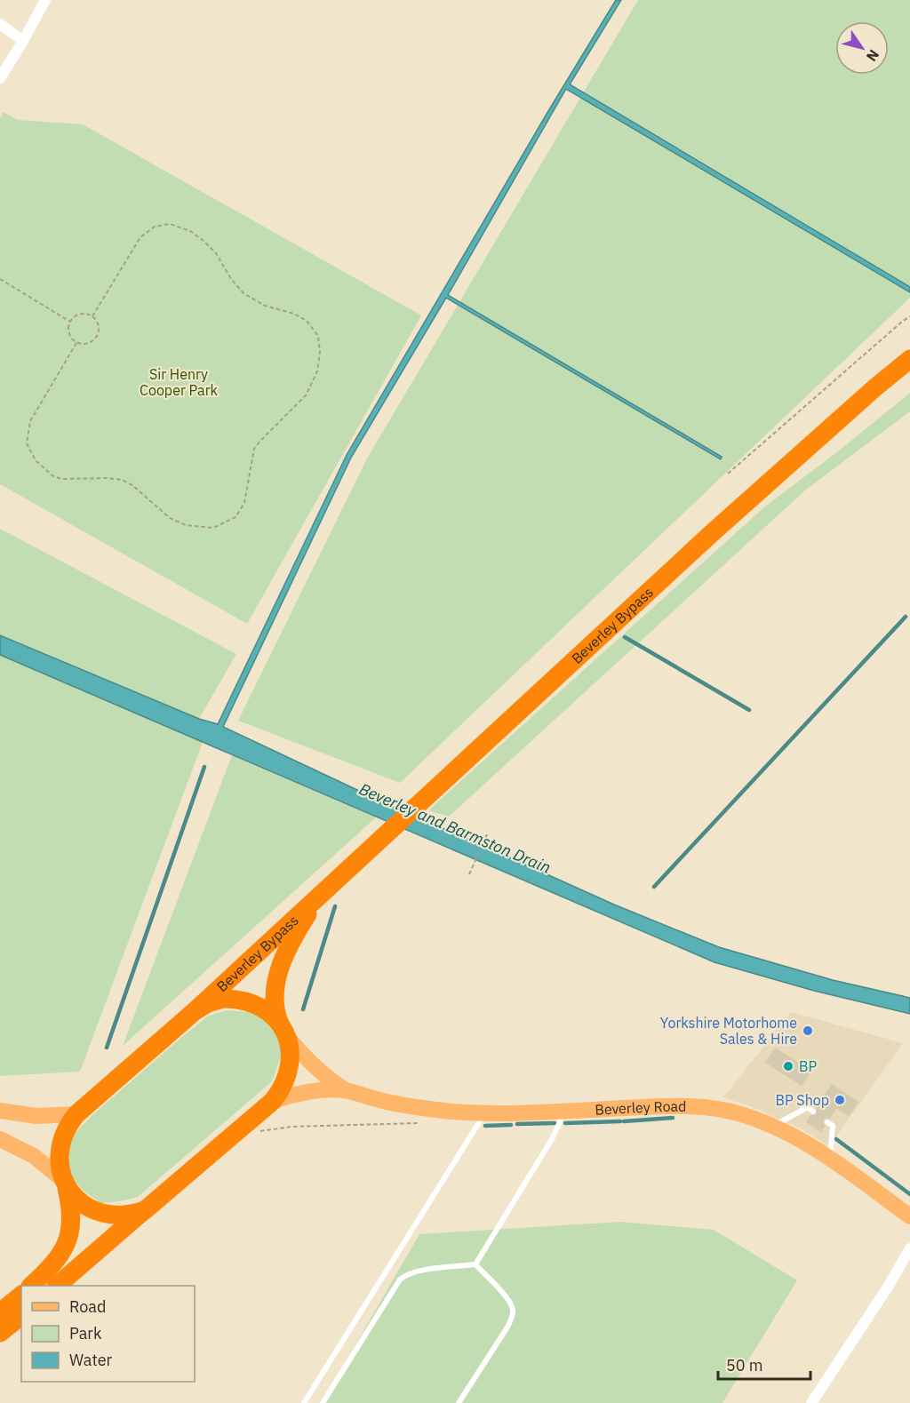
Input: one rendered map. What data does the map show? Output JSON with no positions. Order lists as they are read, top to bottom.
{
  "streets": {
    "highway": ["Beverley Bypass"],
    "main road": ["Beverley Road"]
  },
  "crossings": [
    ["Beverley Bypass", "Beverley Road"]
  ],
  "water": ["Beverley and Barmston Drain"],
  "parks": ["Sir Henry Cooper Park"],
  "places": ["Yorkshire Motorhome Sales & Hire", "BP", "BP Shop"],
  "legend": ["Road", "Park", "Water"],
  "scale_bar": "50 m",
  "north": "bottom right"
}
